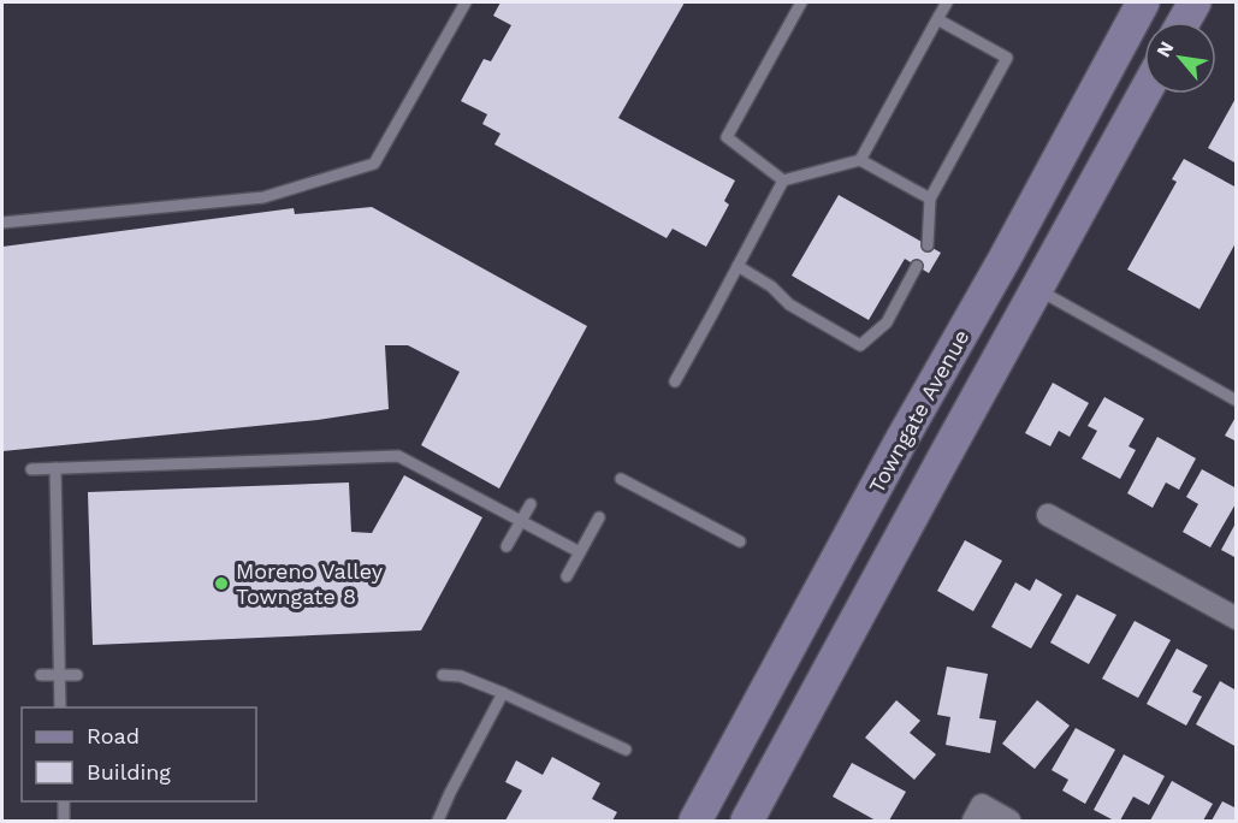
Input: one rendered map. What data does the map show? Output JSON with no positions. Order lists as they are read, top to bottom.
{
  "streets": {
    "main road": ["Towngate Avenue"]
  },
  "places": ["Moreno Valley Towngate 8"],
  "legend": ["Road", "Building"],
  "north": "top left"
}
